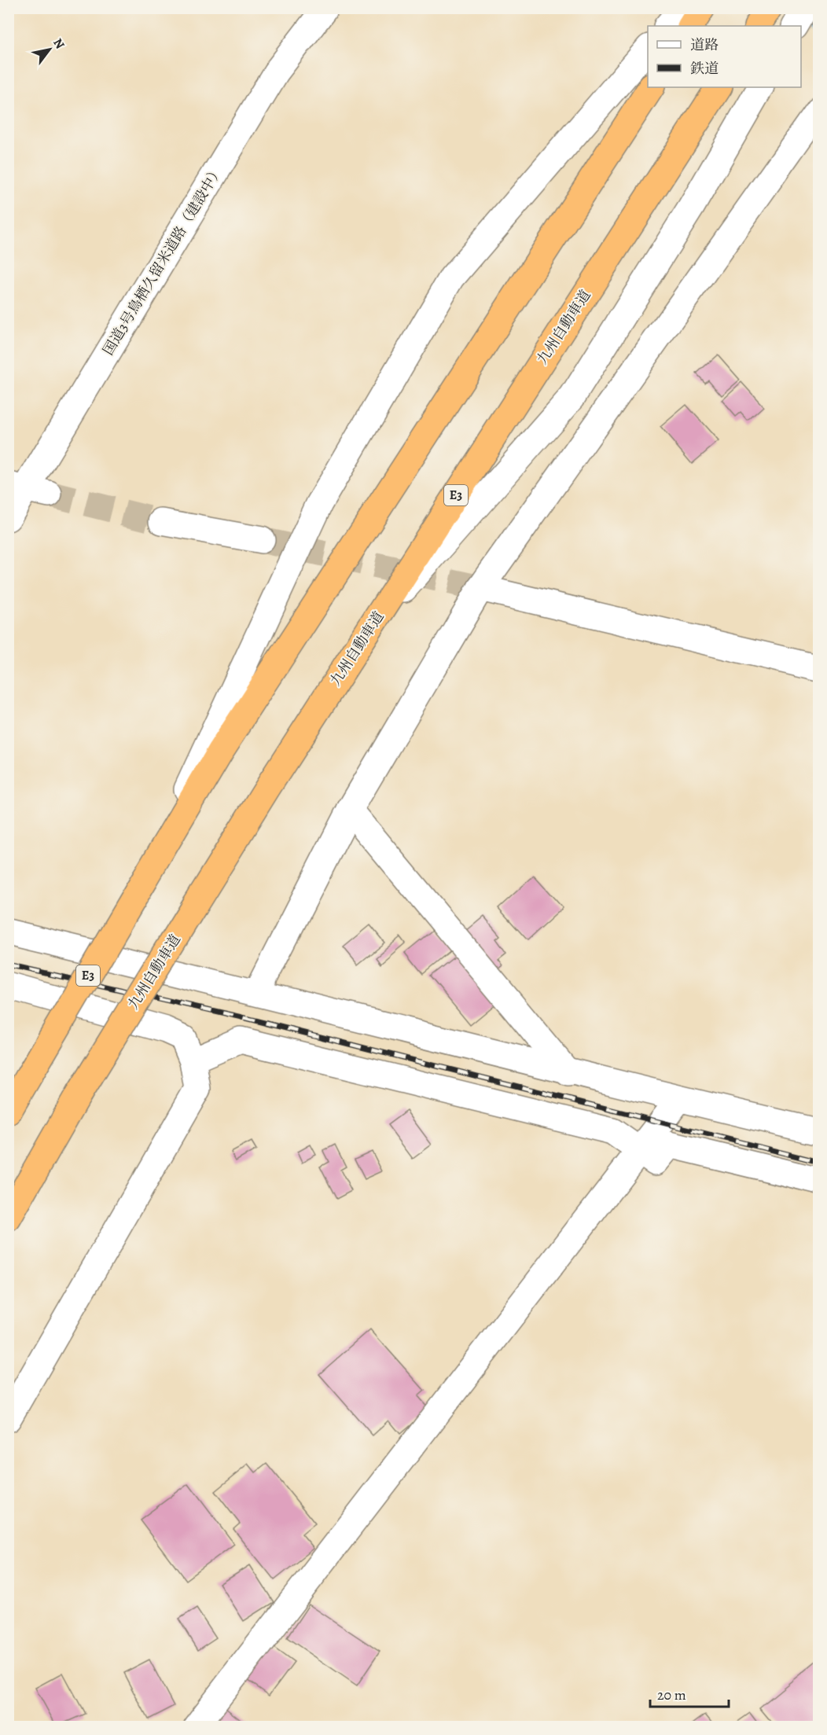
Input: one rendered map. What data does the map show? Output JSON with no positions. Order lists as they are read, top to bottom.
{
  "streets": {
    "highway": ["九州自動車道", "E3"],
    "street": ["国道3号鳥栖久留米道路（建設中）"]
  },
  "legend": ["道路", "鉄道"],
  "scale_bar": "20 m",
  "north": "top right"
}
